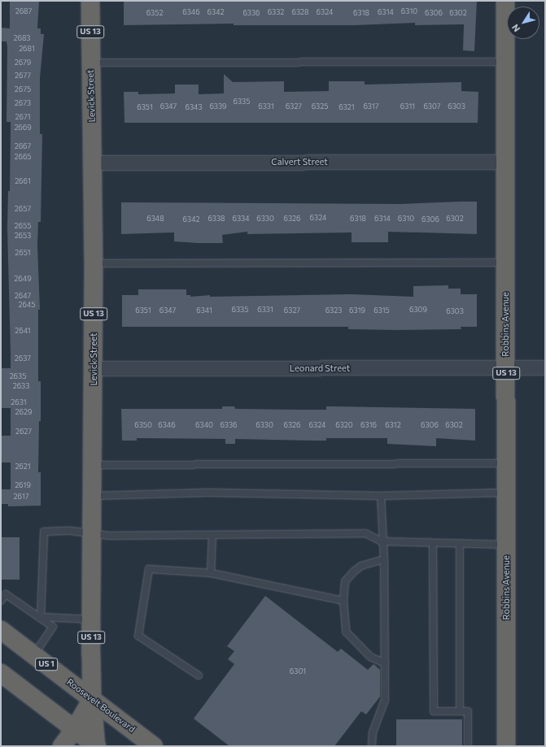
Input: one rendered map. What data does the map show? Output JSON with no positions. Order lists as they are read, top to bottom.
{
  "streets": {
    "highway": [
      "US 13",
      "Levick Street",
      "Robbins Avenue",
      "US 1",
      "Roosevelt Boulevard"
    ],
    "street": ["Calvert Street", "Leonard Street"]
  },
  "crossings": [
    ["Levick Street", "Calvert Street"],
    ["Levick Street", "Leonard Street"],
    ["Levick Street", "Roosevelt Boulevard"],
    ["Calvert Street", "Robbins Avenue"],
    ["Robbins Avenue", "Leonard Street"]
  ],
  "house_numbers": [
    "2687",
    "6310",
    "6346",
    "6342",
    "6332",
    "6328",
    "6324",
    "6314",
    "6352",
    "6336",
    "6318",
    "6306",
    "6302",
    "2683",
    "2681",
    "2679",
    "2677",
    "2675",
    "6335",
    "2673",
    "6347",
    "6339",
    "6331",
    "6327",
    "6325",
    "6317",
    "6311",
    "6307",
    "6303",
    "6351",
    "6343",
    "6321",
    "2671",
    "2669",
    "2667",
    "2665",
    "2661",
    "2657",
    "6324",
    "6348",
    "6338",
    "6334",
    "6330",
    "6326",
    "6318",
    "6314",
    "6310",
    "6302",
    "6342",
    "6306",
    "2655",
    "2653",
    "2651",
    "2649",
    "2647",
    "2645",
    "6335",
    "6331",
    "6309",
    "6351",
    "6347",
    "6341",
    "6327",
    "6323",
    "6319",
    "6315",
    "6303",
    "2641",
    "2637",
    "2635",
    "2633",
    "2631",
    "2629",
    "6350",
    "6346",
    "6340",
    "6336",
    "6330",
    "6326",
    "6324",
    "6320",
    "6316",
    "6312",
    "6306",
    "6302",
    "2627",
    "2621",
    "2619",
    "2617",
    "6301"
  ],
  "north": "bottom left"
}
